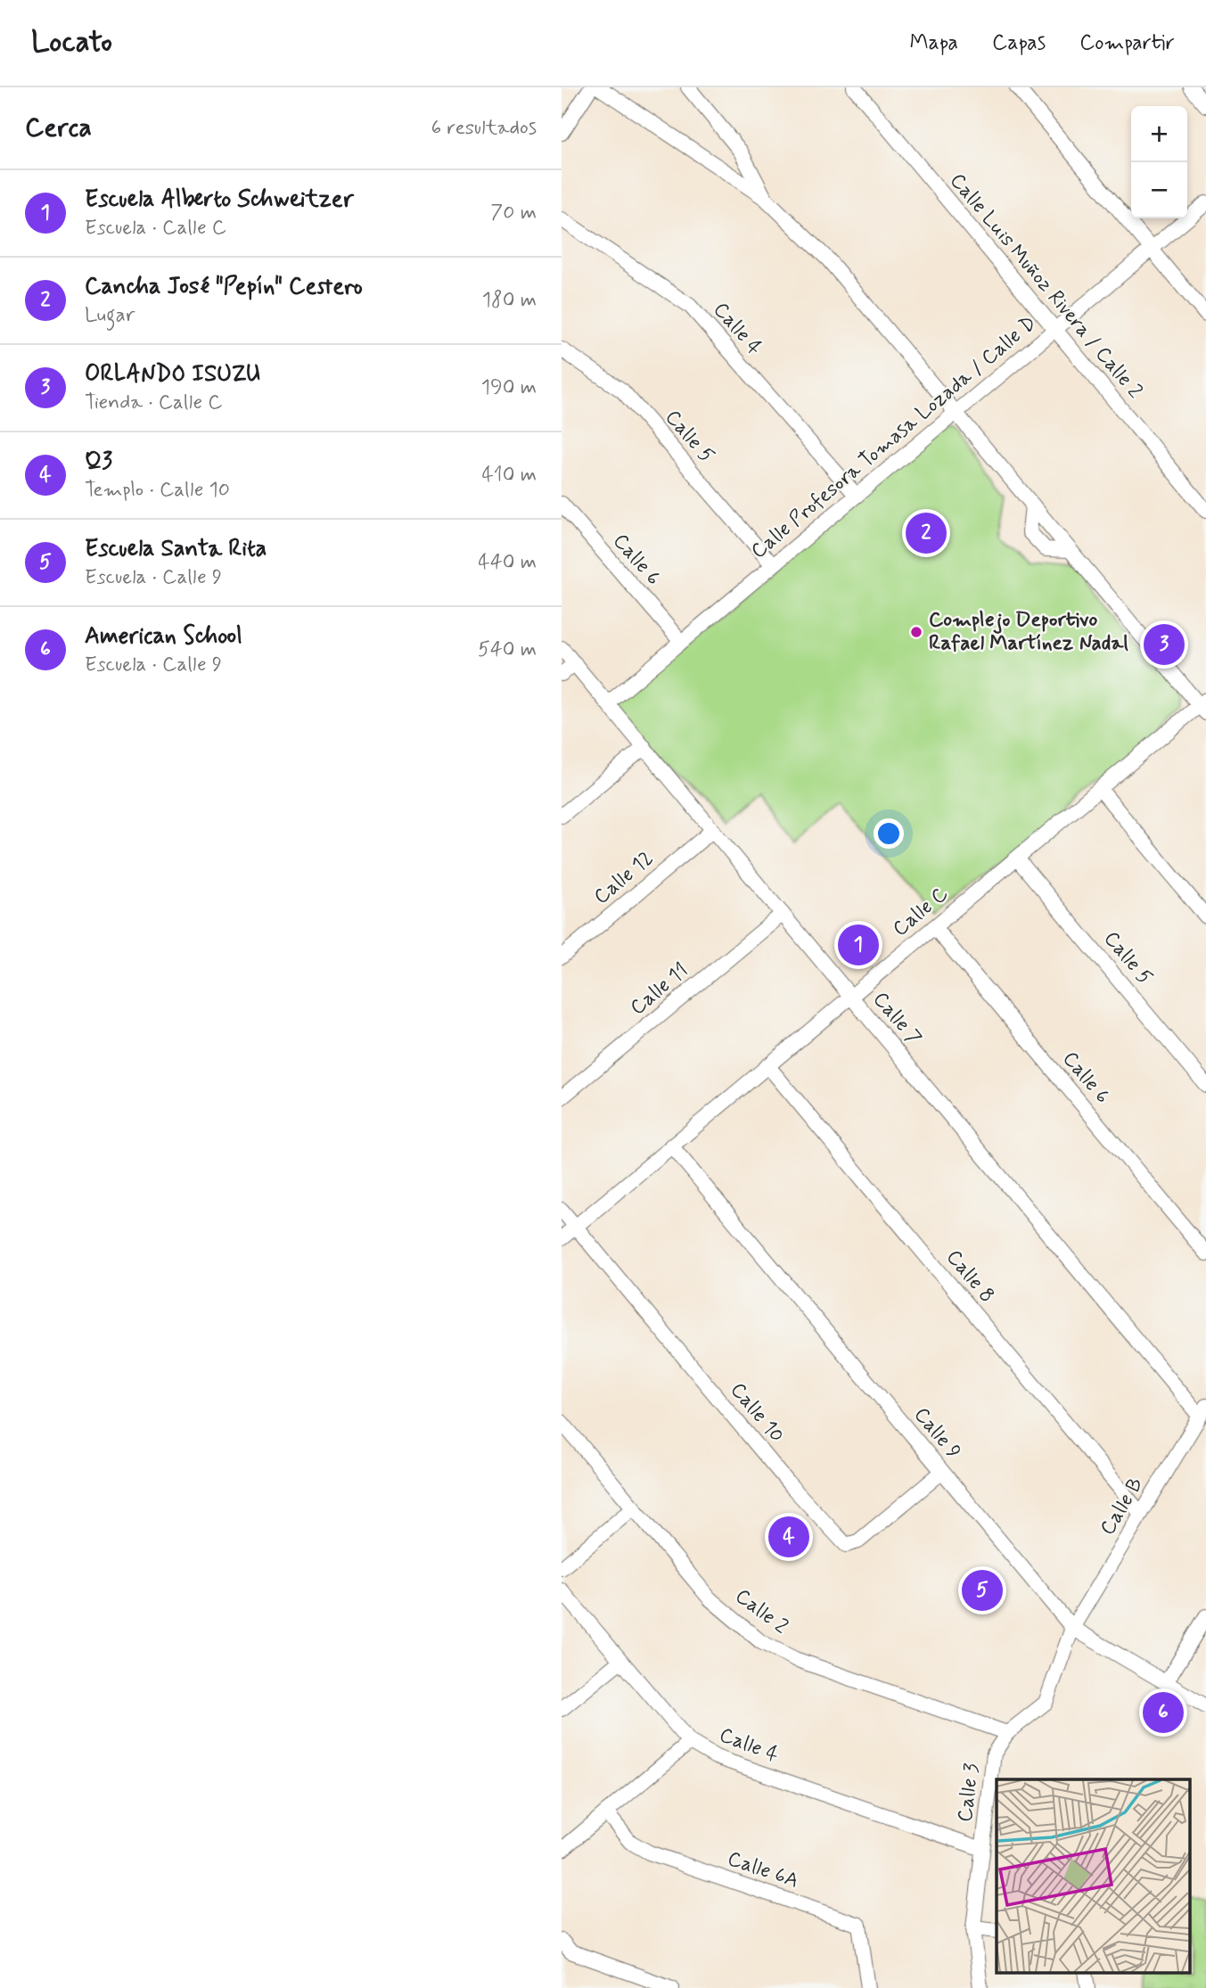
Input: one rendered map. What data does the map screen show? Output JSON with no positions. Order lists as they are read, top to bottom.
{
  "streets": {
    "street": [
      "Calle Luis Muñoz Rivera / Calle 2",
      "Calle 4",
      "Calle 5",
      "Calle Profesora Tomasa Lozada / Calle D",
      "Calle 6",
      "Calle 12",
      "Calle C",
      "Calle 11",
      "Calle 7",
      "Calle 8",
      "Calle 10",
      "Calle 9",
      "Calle B",
      "Calle 2",
      "Calle 3",
      "Calle 6A"
    ]
  },
  "crossings": [
    ["Calle Luis Muñoz Rivera / Calle 2", "Calle Profesora Tomasa Lozada / Calle D"],
    ["Calle 4", "Calle Profesora Tomasa Lozada / Calle D"],
    ["Calle 4", "Calle 3"],
    ["Calle 5", "Calle Profesora Tomasa Lozada / Calle D"],
    ["Calle 5", "Calle C"],
    ["Calle Profesora Tomasa Lozada / Calle D", "Calle 6"],
    ["Calle Profesora Tomasa Lozada / Calle D", "Calle 7"],
    ["Calle 6", "Calle C"],
    ["Calle 12", "Calle 7"],
    ["Calle C", "Calle 7"],
    ["Calle C", "Calle 8"],
    ["Calle C", "Calle 10"],
    ["Calle C", "Calle 9"],
    ["Calle 11", "Calle 7"],
    ["Calle 7", "Calle B"],
    ["Calle 8", "Calle B"],
    ["Calle 10", "Calle 9"],
    ["Calle 9", "Calle B"],
    ["Calle 9", "Calle 3"],
    ["Calle B", "Calle 3"],
    ["Calle 2", "Calle 3"]
  ],
  "places": ["Complejo Deportivo Rafael Martínez Nadal"],
  "page": {
    "header": "Locato",
    "nav": ["Mapa", "Capas", "Compartir"],
    "heading": ["Cerca", "6 resultados"],
    "map_buttons": ["+", "−"],
    "list": [
      {
        "mark": "1",
        "name": "Escuela Alberto Schweitzer",
        "note": "Escuela · Calle C",
        "value": "70 m"
      },
      {
        "mark": "2",
        "name": "Cancha José \"Pepín\" Cestero",
        "note": "Lugar",
        "value": "180 m"
      },
      {
        "mark": "3",
        "name": "ORLANDO ISUZU",
        "note": "Tienda · Calle C",
        "value": "190 m"
      },
      {
        "mark": "4",
        "name": "Q3",
        "note": "Templo · Calle 10",
        "value": "410 m"
      },
      {
        "mark": "5",
        "name": "Escuela Santa Rita",
        "note": "Escuela · Calle 9",
        "value": "440 m"
      },
      {
        "mark": "6",
        "name": "American School",
        "note": "Escuela · Calle 9",
        "value": "540 m"
      }
    ],
    "pins": [
      "2",
      "3",
      "1",
      "4",
      "5",
      "6"
    ]
  }
}
